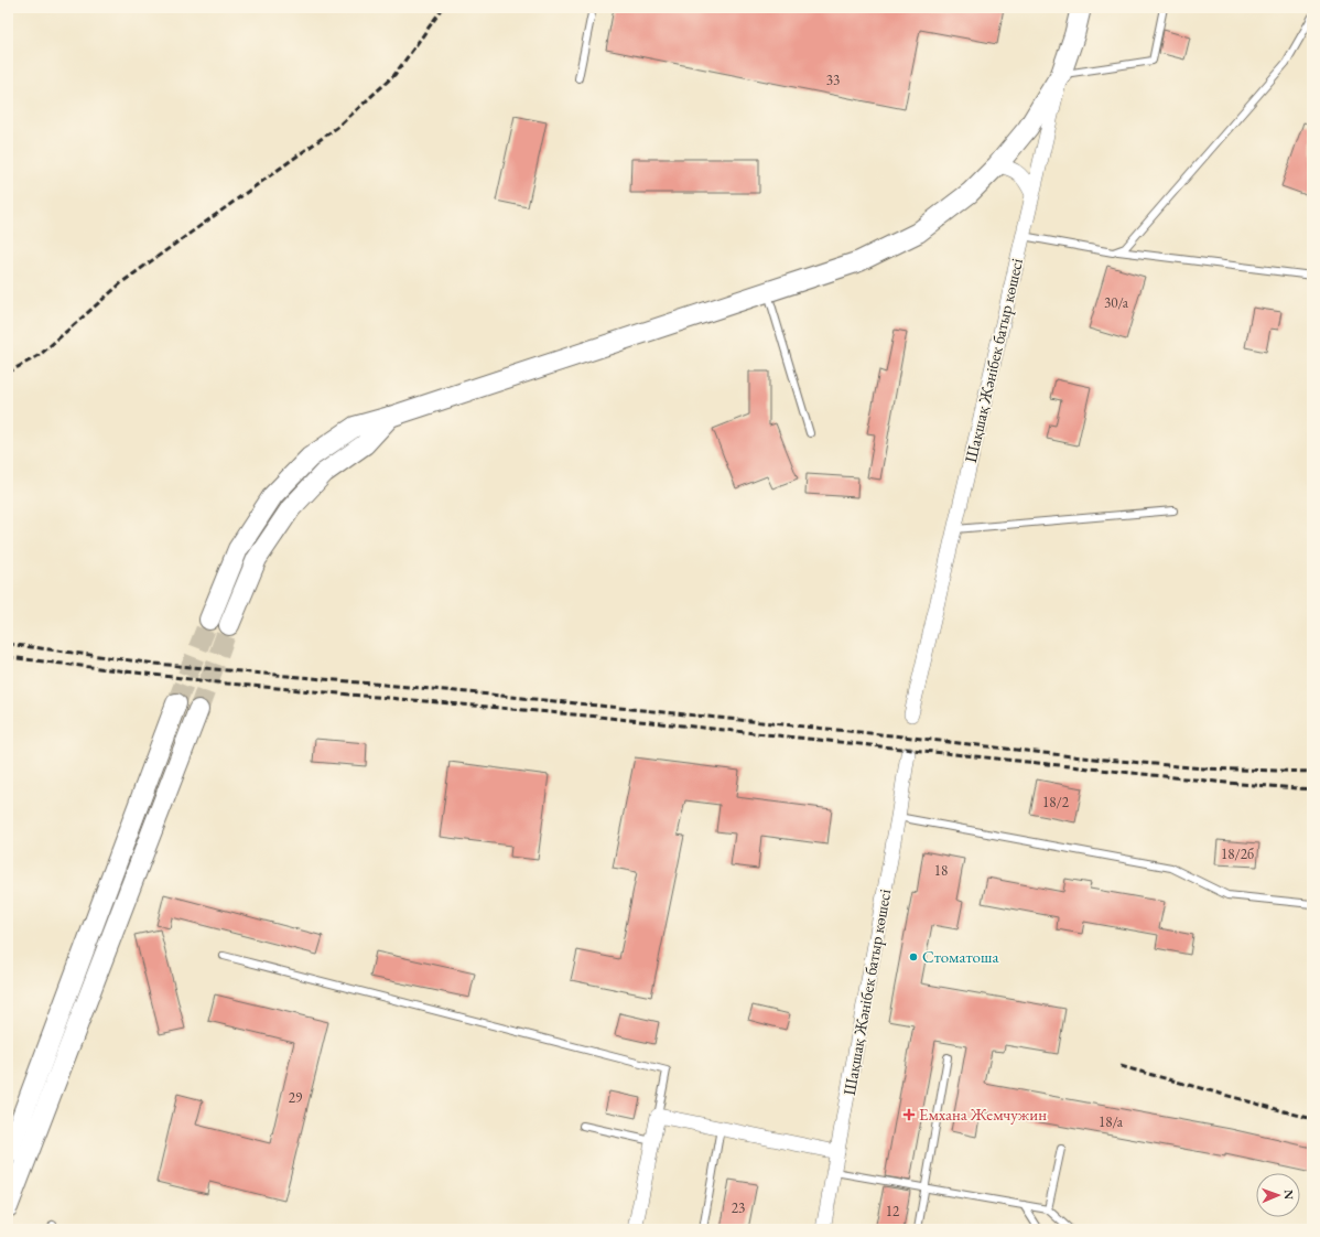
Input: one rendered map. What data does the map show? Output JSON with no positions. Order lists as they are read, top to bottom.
{
  "streets": {
    "main road": ["Шақшақ Жәнібек батыр көшесі"]
  },
  "places": {
    "other": ["Стоматоша"],
    "health": ["Емхана Жемчужин"]
  },
  "house_numbers": [
    "33",
    "30/а",
    "18/2",
    "18/2б",
    "18",
    "29",
    "18/а",
    "23",
    "12"
  ],
  "north": "right"
}
